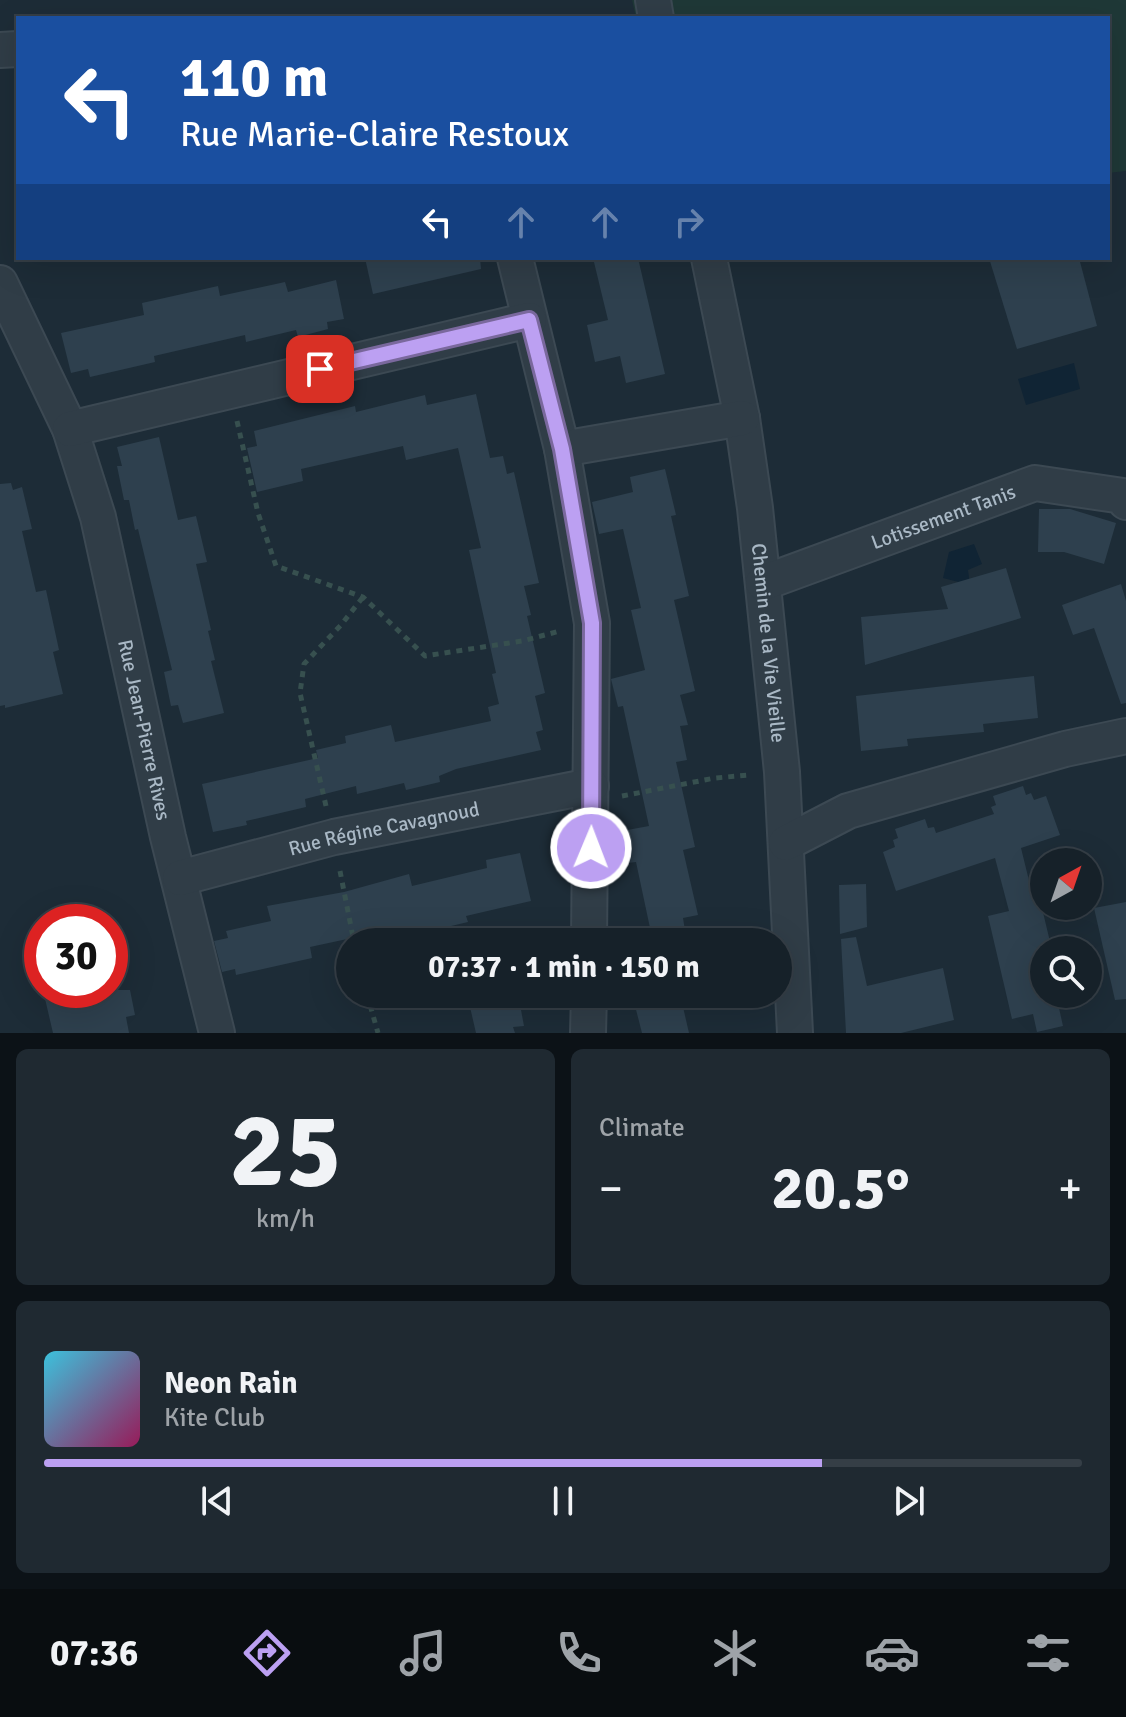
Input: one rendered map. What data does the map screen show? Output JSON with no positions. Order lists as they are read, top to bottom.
{
  "streets": {
    "street": [
      "Lotissement Tanis",
      "Chemin de la Vie Vieille",
      "Rue Jean-Pierre Rives",
      "Rue Régine Cavagnoud"
    ]
  },
  "crossings": [
    ["Lotissement Tanis", "Chemin de la Vie Vieille"],
    ["Rue Jean-Pierre Rives", "Rue Régine Cavagnoud"]
  ],
  "north": "top right",
  "page": {
    "turn": ["110 m", "Rue Marie-Claire Restoux"],
    "limit": "30",
    "trip": "07:37 · 1 min · 150 m",
    "tile": [
      ["25", "km/h"],
      "Climate"
    ],
    "heat": ["−", "20.5°", "+"],
    "song": ["Neon Rain", "Kite Club"],
    "tabs": "07:36"
  }
}
